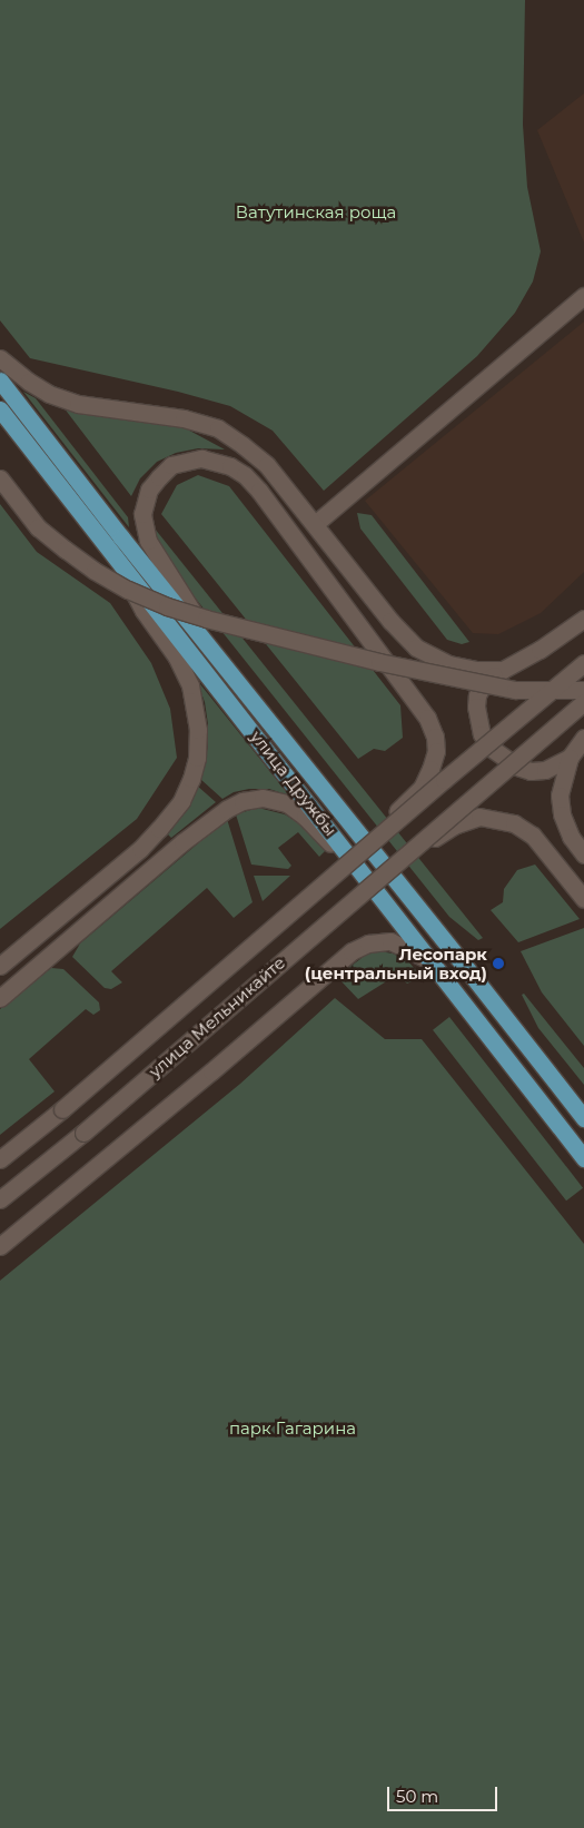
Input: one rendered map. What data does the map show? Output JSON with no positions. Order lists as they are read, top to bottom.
{
  "streets": {
    "main road": ["улица Дружбы", "улица Мельникайте"]
  },
  "parks": ["Ватутинская роща", "парк Гагарина"],
  "places": ["Лесопарк (центральный вход)"],
  "scale_bar": "50 m"
}
